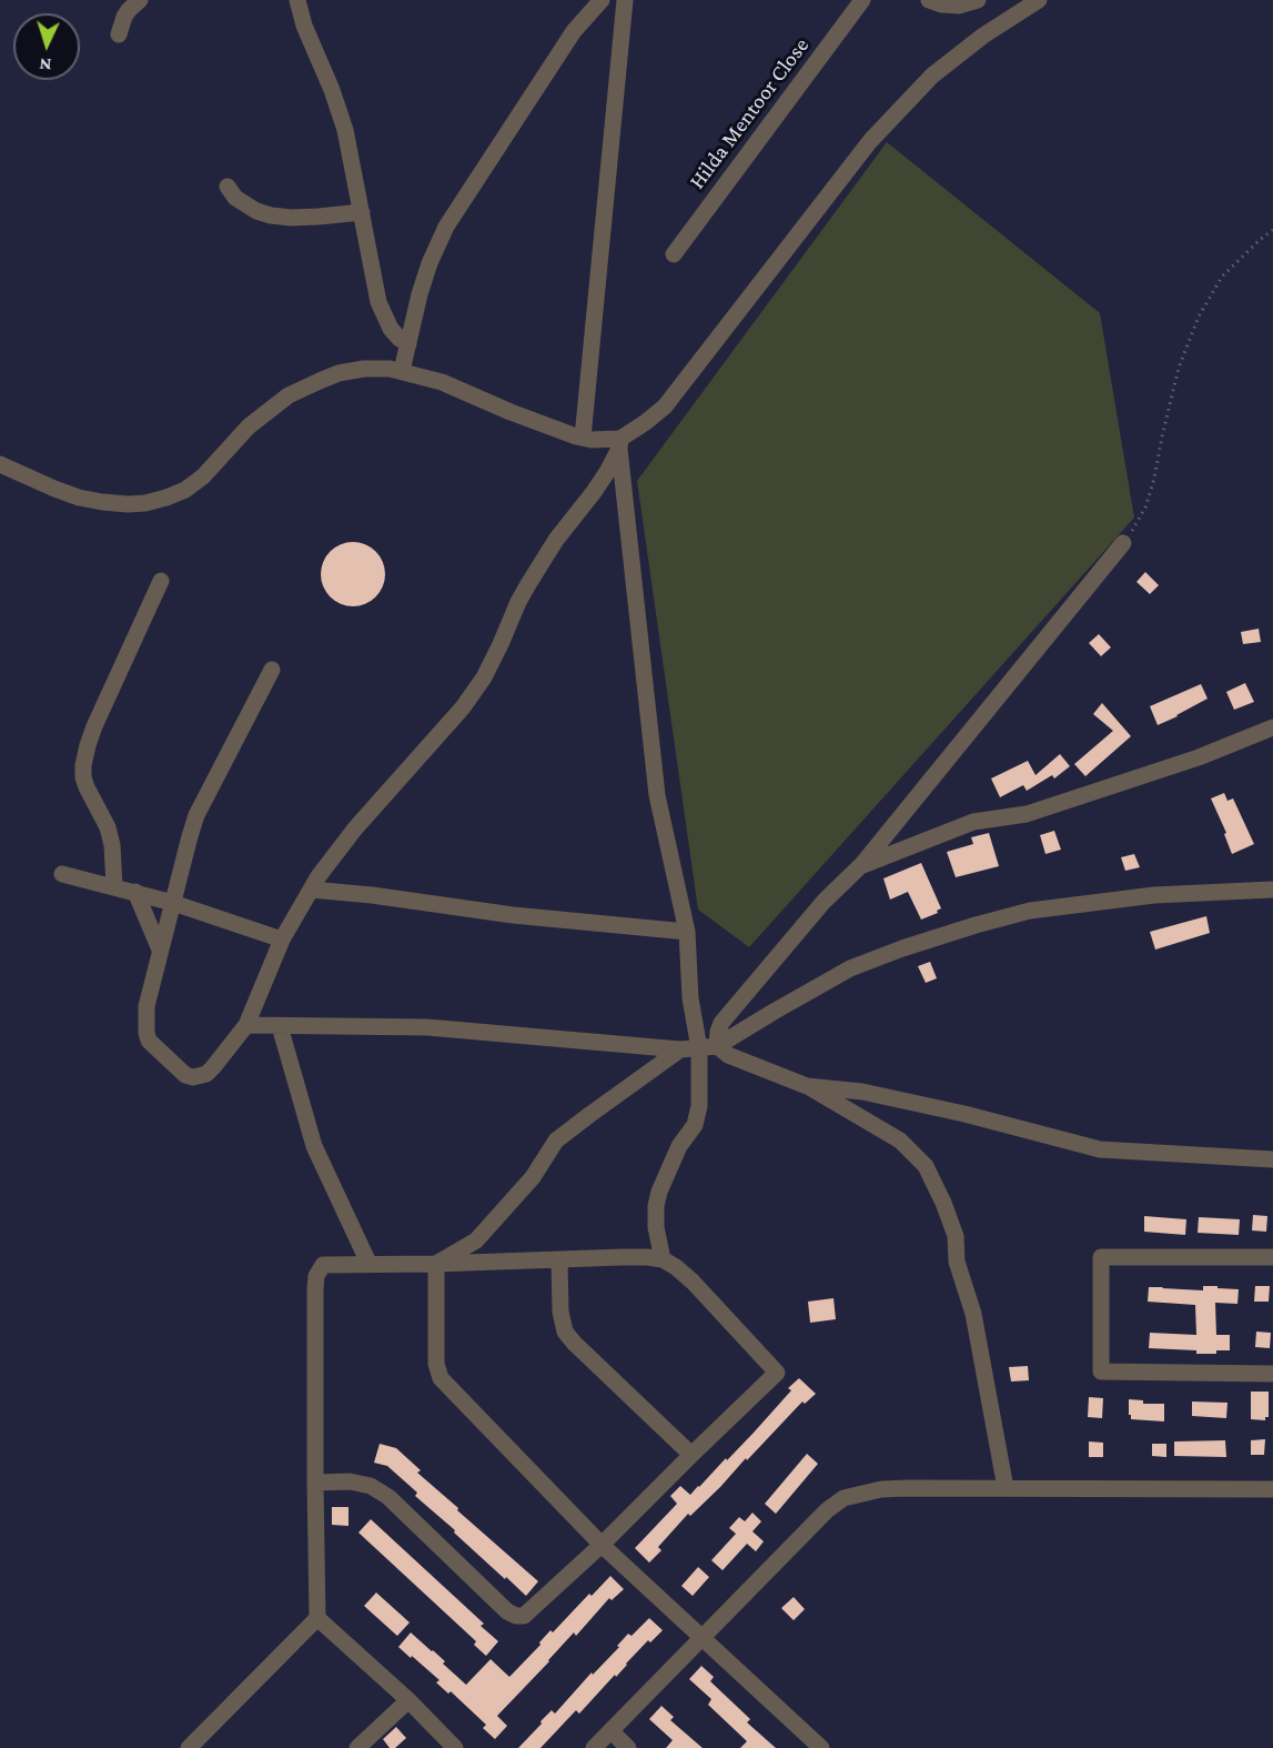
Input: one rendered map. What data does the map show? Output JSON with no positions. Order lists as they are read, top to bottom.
{
  "streets": {
    "street": ["Hilda Mentoor Close"]
  },
  "north": "bottom"
}
